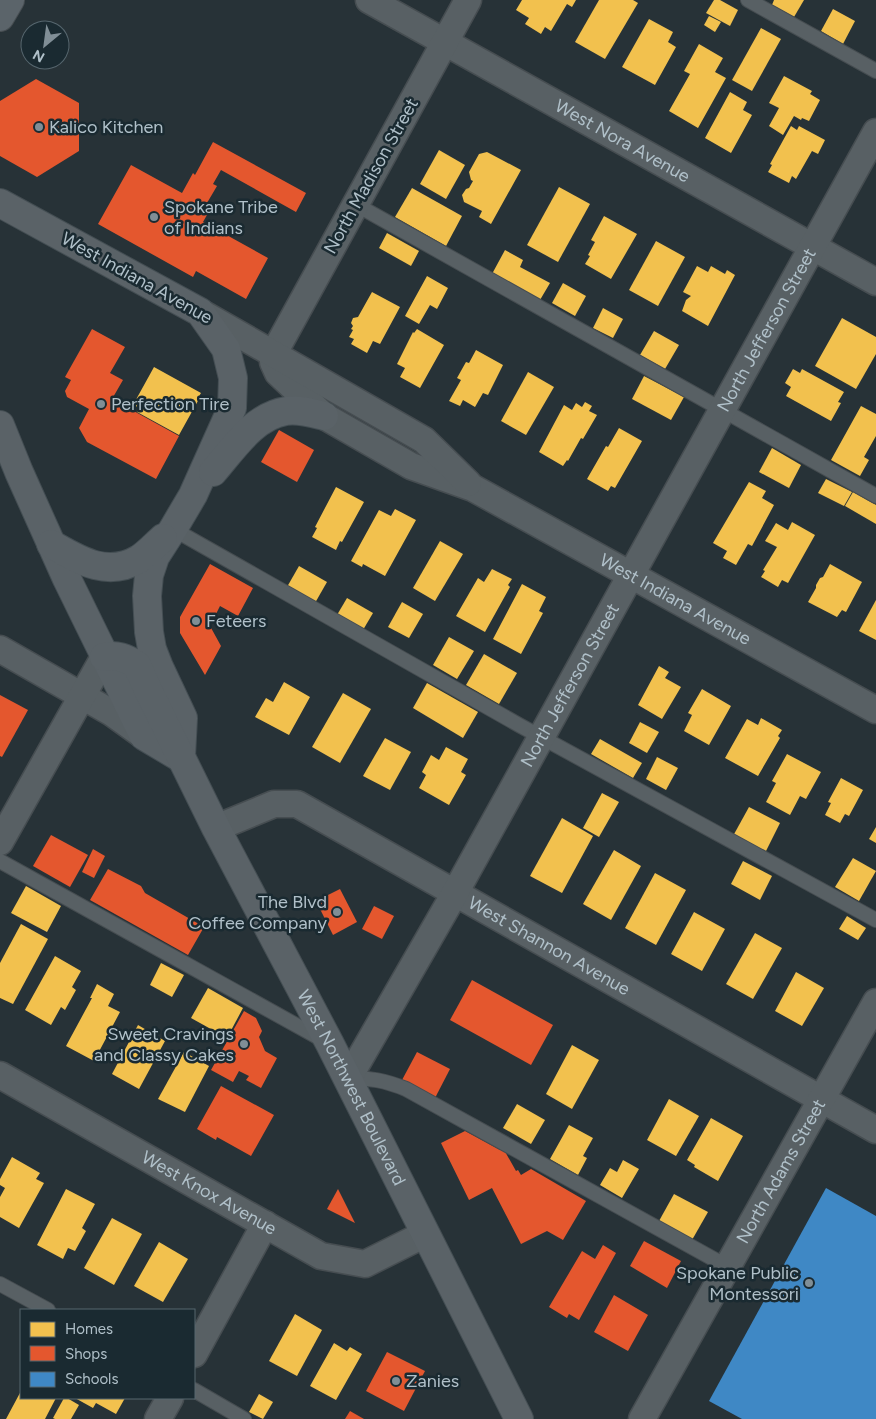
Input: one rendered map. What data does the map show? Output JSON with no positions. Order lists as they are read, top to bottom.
{
  "streets": {
    "main road": ["West Indiana Avenue", "West Northwest Boulevard"],
    "street": [
      "West Nora Avenue",
      "North Madison Street",
      "North Jefferson Street",
      "West Shannon Avenue",
      "North Adams Street",
      "West Knox Avenue"
    ]
  },
  "crossings": [
    ["West Nora Avenue", "North Madison Street"],
    ["West Nora Avenue", "North Jefferson Street"],
    ["North Madison Street", "West Indiana Avenue"],
    ["West Indiana Avenue", "North Jefferson Street"],
    ["West Indiana Avenue", "West Northwest Boulevard"],
    ["North Jefferson Street", "West Shannon Avenue"],
    ["North Jefferson Street", "West Northwest Boulevard"],
    ["West Shannon Avenue", "West Northwest Boulevard"],
    ["West Shannon Avenue", "North Adams Street"],
    ["West Northwest Boulevard", "West Knox Avenue"]
  ],
  "places": [
    "Kalico Kitchen",
    "Spokane Tribe of Indians",
    "Perfection Tire",
    "Feteers",
    "The Blvd Coffee Company",
    "Sweet Cravings and Classy Cakes",
    "Spokane Public Montessori",
    "Zanies"
  ],
  "legend": ["Homes", "Shops", "Schools"],
  "north": "bottom left"
}
